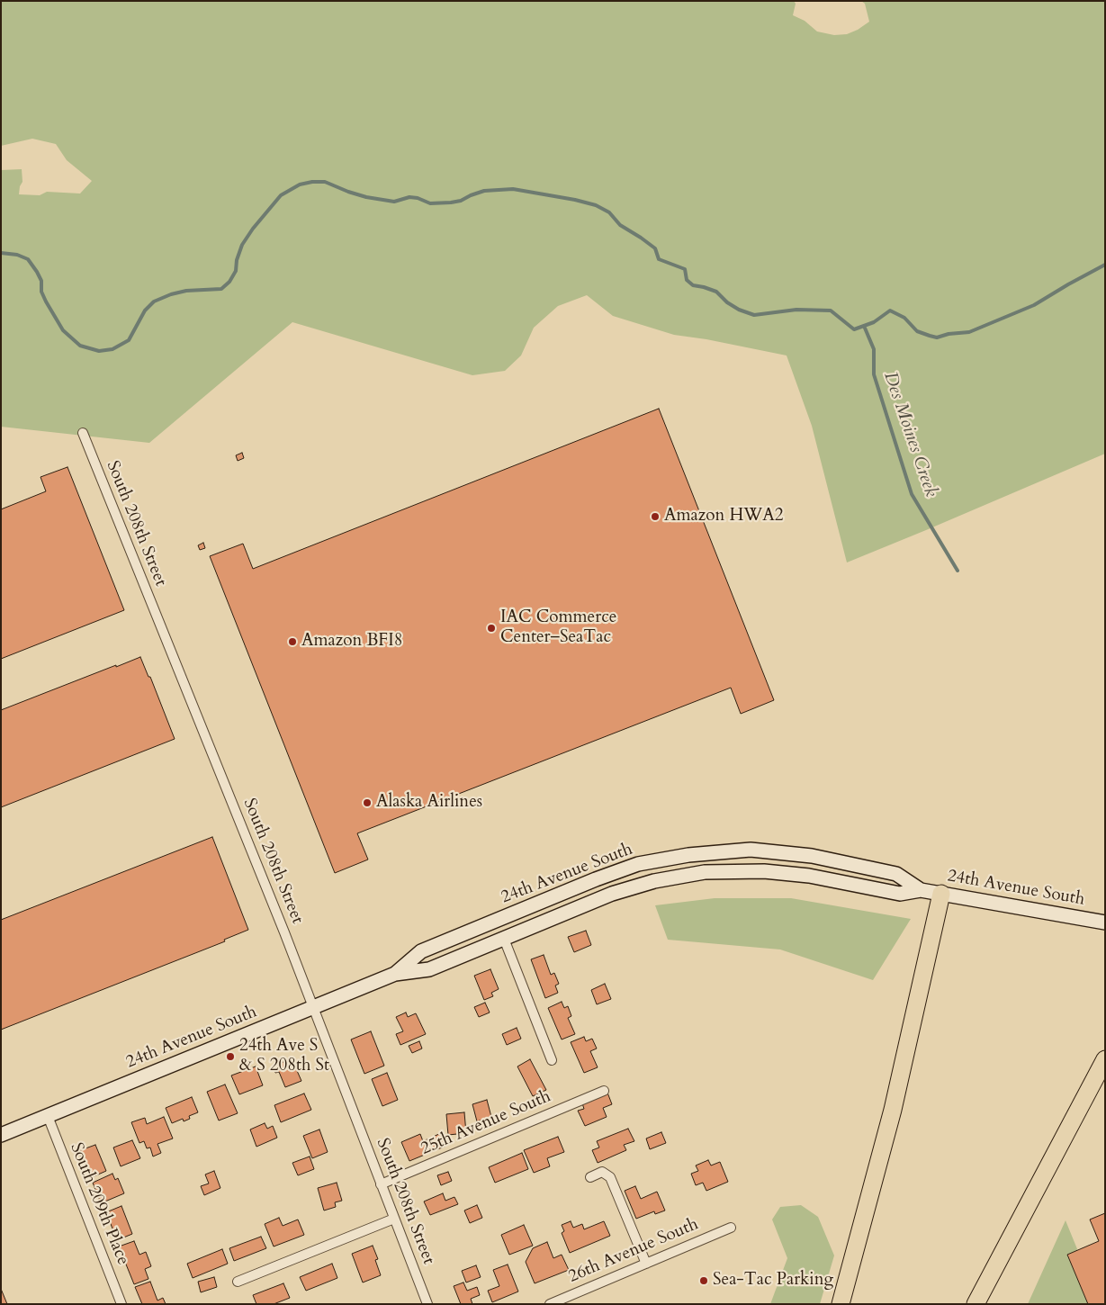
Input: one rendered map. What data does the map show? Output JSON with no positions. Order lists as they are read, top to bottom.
{
  "streets": {
    "street": [
      "South 208th Street",
      "24th Avenue South",
      "25th Avenue South",
      "South 209th Place",
      "26th Avenue South"
    ]
  },
  "crossings": [
    ["South 208th Street", "24th Avenue South"],
    ["South 208th Street", "25th Avenue South"],
    ["24th Avenue South", "South 209th Place"]
  ],
  "water": ["Des Moines Creek"],
  "places": [
    "Amazon HWA2",
    "IAC Commerce Center–SeaTac",
    "Amazon BFI8",
    "Alaska Airlines",
    "24th Ave S & S 208th St",
    "Sea-Tac Parking"
  ]
}
